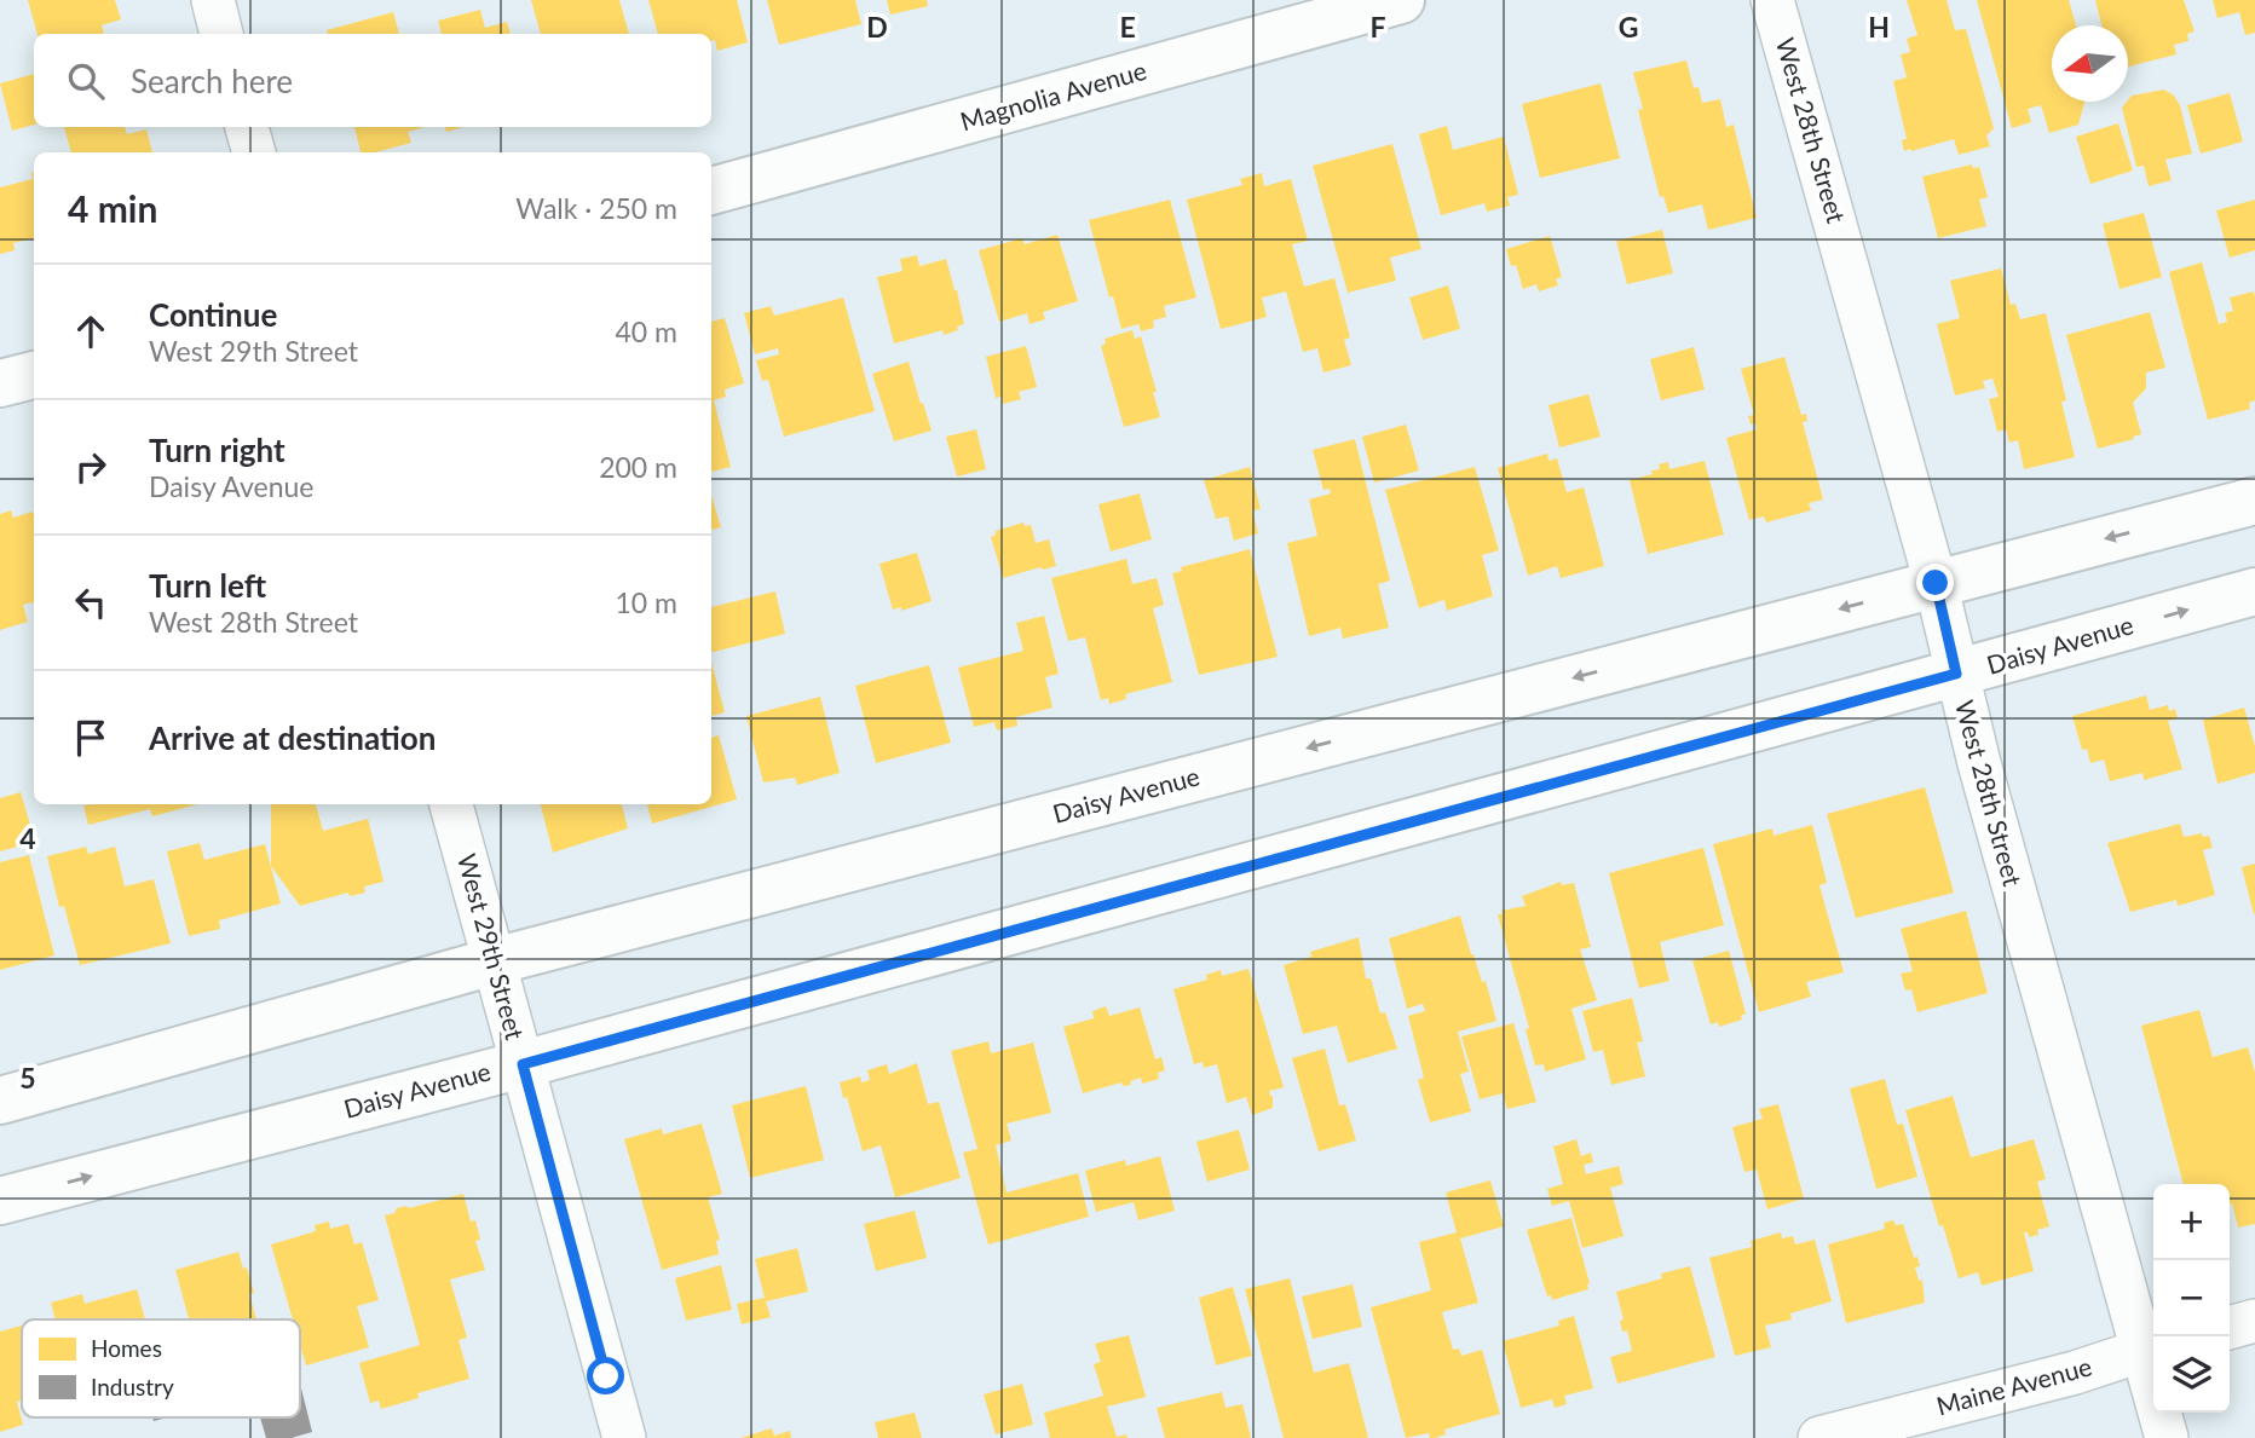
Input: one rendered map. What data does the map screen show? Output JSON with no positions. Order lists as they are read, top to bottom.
{
  "streets": {
    "street": [
      "Magnolia Avenue",
      "West 28th Street",
      "Daisy Avenue",
      "West 29th Street",
      "Maine Avenue"
    ]
  },
  "crossings": [
    ["West 28th Street", "Daisy Avenue"],
    ["West 28th Street", "Maine Avenue"],
    ["Daisy Avenue", "West 29th Street"]
  ],
  "legend": ["Homes", "Industry"],
  "north": "left",
  "page": {
    "search": "Search here",
    "heading": ["4 min", "Walk · 250 m"],
    "list": [
      ["Continue", "West 29th Street", "40 m"],
      ["Turn right", "Daisy Avenue", "200 m"],
      ["Turn left", "West 28th Street", "10 m"],
      "Arrive at destination"
    ],
    "map_buttons": ["+", "−"]
  },
  "grid": {
    "columns": [
      "D",
      "E",
      "F",
      "G",
      "H"
    ],
    "rows": ["4", "5"]
  }
}
